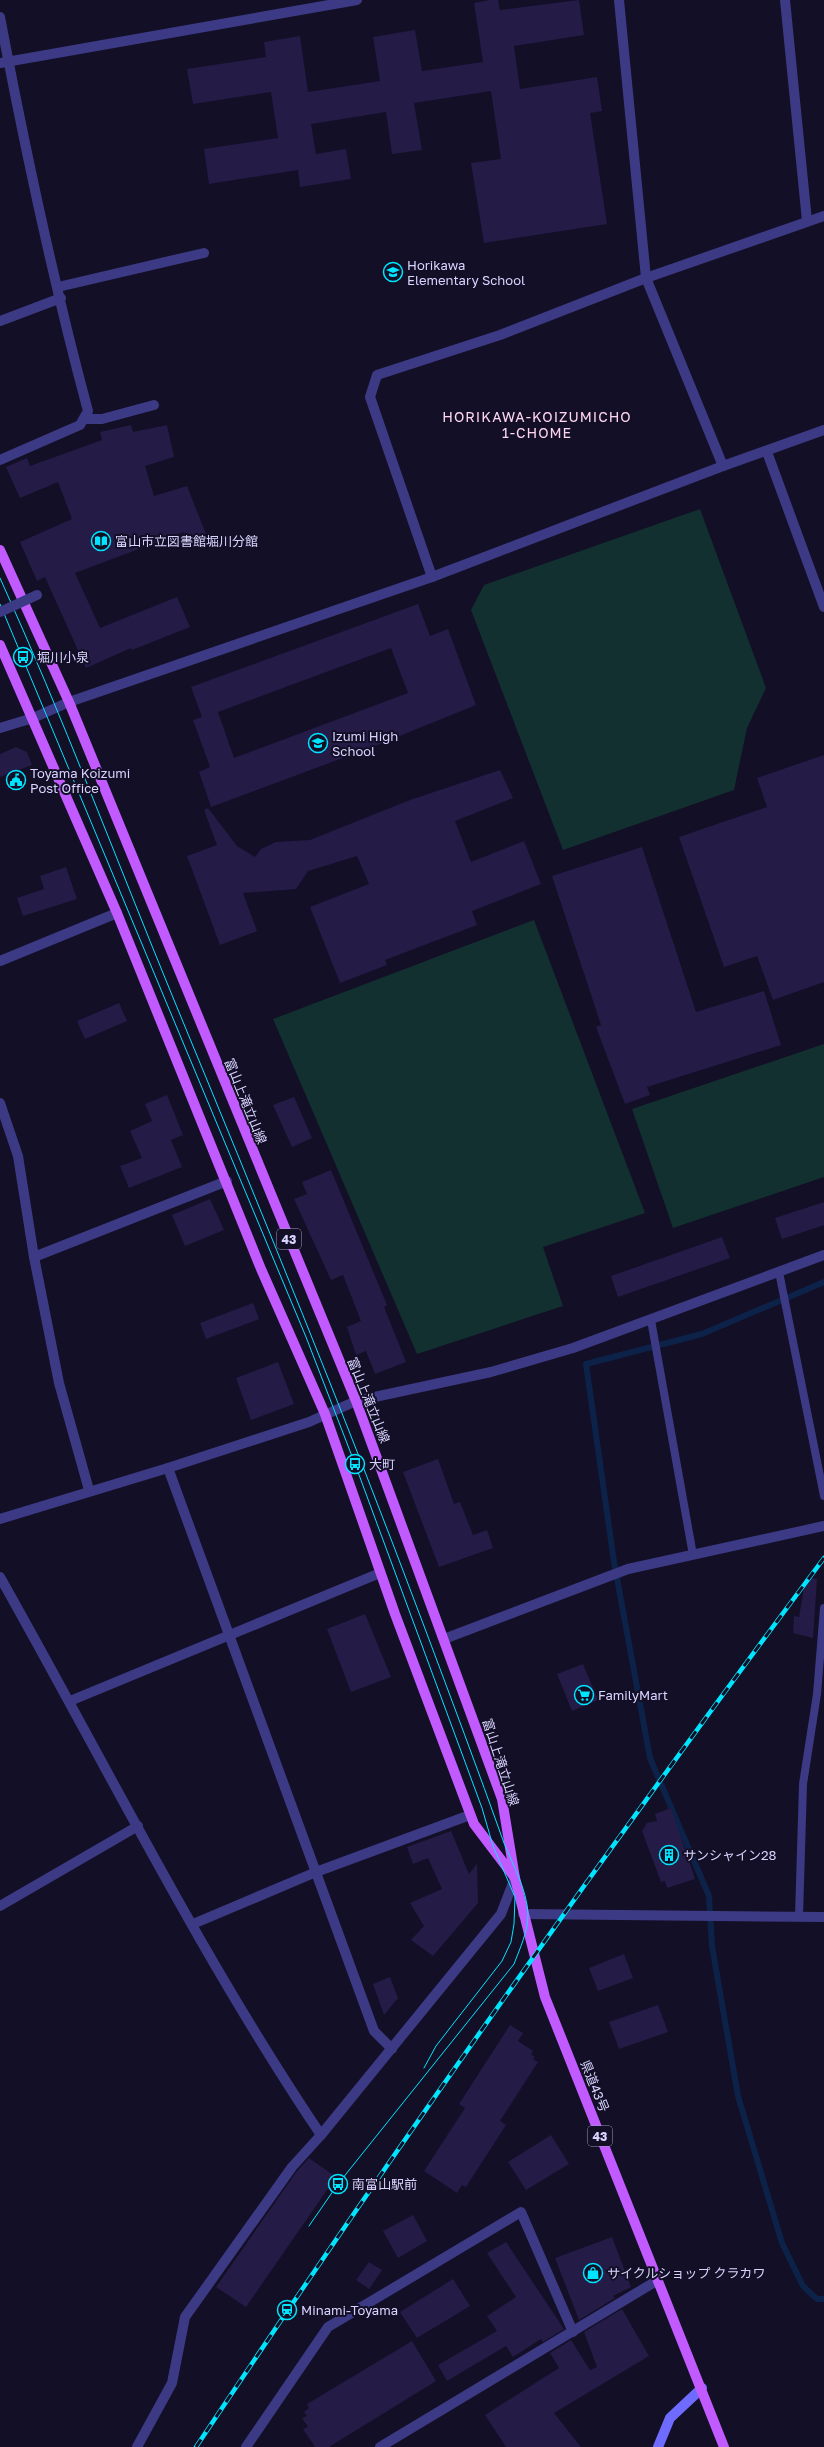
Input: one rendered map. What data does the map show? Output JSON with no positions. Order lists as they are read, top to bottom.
{
  "streets": {
    "main road": ["富山上滝立山線", "43", "県道43号"]
  },
  "crossings": [
    ["富山上滝立山線", "43"],
    ["富山上滝立山線", "県道43号"],
    ["43", "県道43号"]
  ],
  "districts": ["HORIKAWA-KOIZUMICHO 1-CHOME"],
  "places": {
    "school or university": ["Horikawa Elementary School", "Izumi High School"],
    "library": ["富山市立図書館堀川分館"],
    "bus stop": ["堀川小泉", "大町", "南富山駅前"],
    "public building": ["Toyama Koizumi Post Office"],
    "supermarket": ["FamilyMart"],
    "building": ["サンシャイン28"],
    "shop": ["サイクルショップ クラカワ"],
    "station": ["Minami-Toyama"]
  }
}
